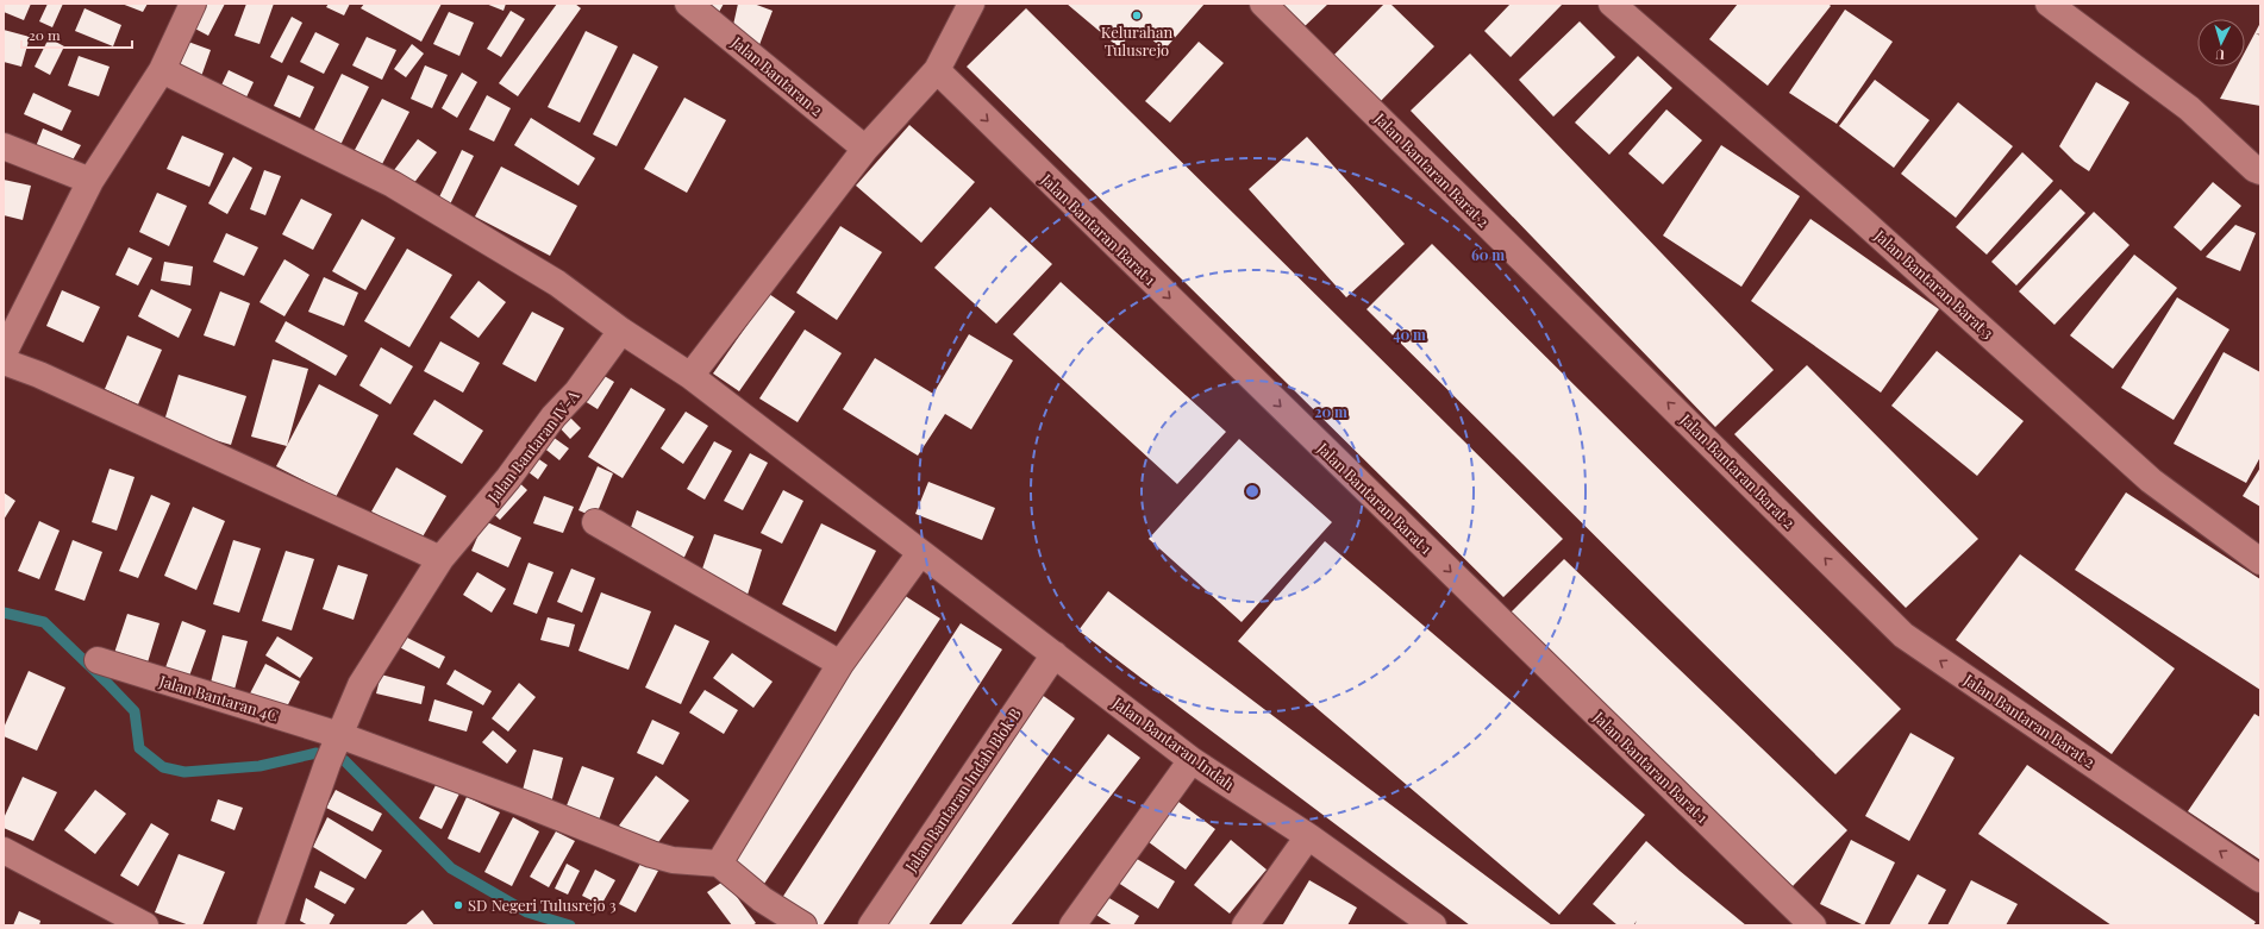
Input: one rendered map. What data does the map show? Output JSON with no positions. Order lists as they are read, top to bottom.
{
  "streets": {
    "street": [
      "Jalan Bantaran 2",
      "Jalan Bantaran Barat 2",
      "Jalan Bantaran Barat 1",
      "Jalan Bantaran Barat 3",
      "Jalan Bantaran IV-A",
      "Jalan Bantaran 4C",
      "Jalan Bantaran Indah",
      "Jalan Bantaran Indah Blok B"
    ]
  },
  "crossings": [
    ["Jalan Bantaran IV-A", "Jalan Bantaran 4C"],
    ["Jalan Bantaran IV-A", "Jalan Bantaran Indah"],
    ["Jalan Bantaran Indah", "Jalan Bantaran Indah Blok B"]
  ],
  "one_way": ["Jalan Bantaran Barat 2", "Jalan Bantaran Barat 1"],
  "places": ["Kelurahan Tulusrejo", "SD Negeri Tulusrejo 3"],
  "scale_bar": "20 m",
  "north": "bottom",
  "rings": ["60 m", "40 m", "20 m"]
}
